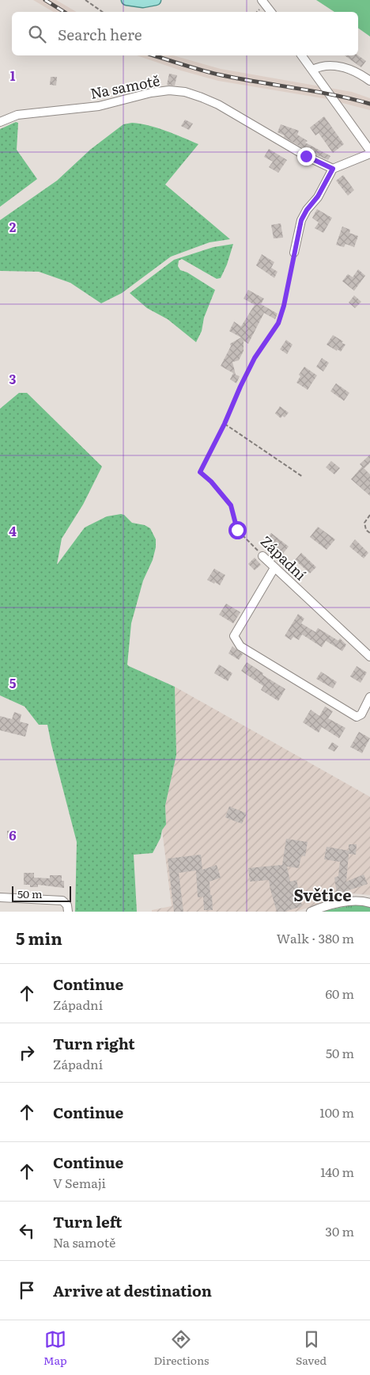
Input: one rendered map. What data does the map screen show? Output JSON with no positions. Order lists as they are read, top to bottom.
{
  "streets": {
    "street": ["Na samotě", "Západní"]
  },
  "districts": ["Světice"],
  "scale_bar": "50 m",
  "page": {
    "search": "Search here",
    "scale": "50 m",
    "heading": ["5 min", "Walk · 380 m"],
    "list": [
      ["Continue", "Západní", "60 m"],
      ["Turn right", "Západní", "50 m"],
      ["Continue", "100 m"],
      ["Continue", "V Semaji", "140 m"],
      ["Turn left", "Na samotě", "30 m"],
      "Arrive at destination"
    ],
    "nav": ["Map", "Directions", "Saved"]
  },
  "grid": {
    "rows": [
      "1",
      "2",
      "3",
      "4",
      "5",
      "6"
    ]
  }
}
